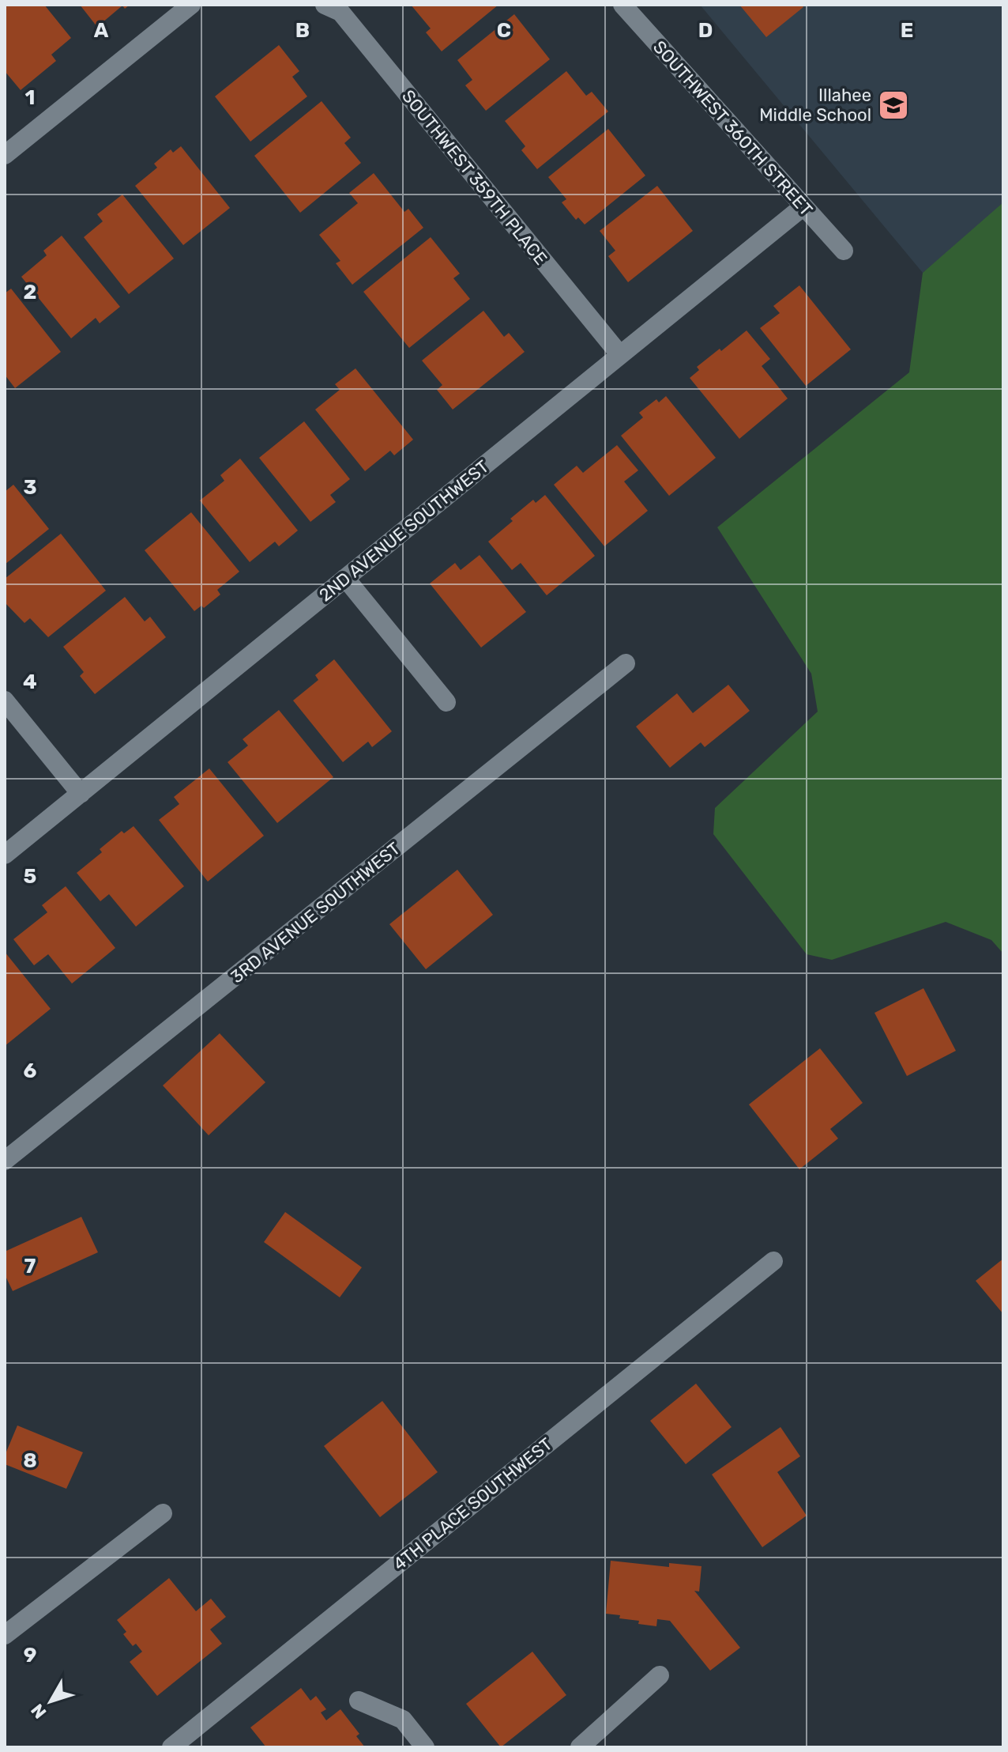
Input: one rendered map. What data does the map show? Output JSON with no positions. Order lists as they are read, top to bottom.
{
  "streets": {
    "street": [
      "SOUTHWEST 360TH STREET",
      "SOUTHWEST 359TH PLACE",
      "2ND AVENUE SOUTHWEST",
      "3RD AVENUE SOUTHWEST",
      "4TH PLACE SOUTHWEST"
    ]
  },
  "crossings": [
    ["SOUTHWEST 360TH STREET", "2ND AVENUE SOUTHWEST"],
    ["SOUTHWEST 359TH PLACE", "2ND AVENUE SOUTHWEST"]
  ],
  "places": {
    "school or university": ["Illahee Middle School"]
  },
  "north": "bottom left",
  "grid": {
    "columns": [
      "A",
      "B",
      "C",
      "D",
      "E"
    ],
    "rows": [
      "1",
      "2",
      "3",
      "4",
      "5",
      "6",
      "7",
      "8",
      "9"
    ]
  }
}
